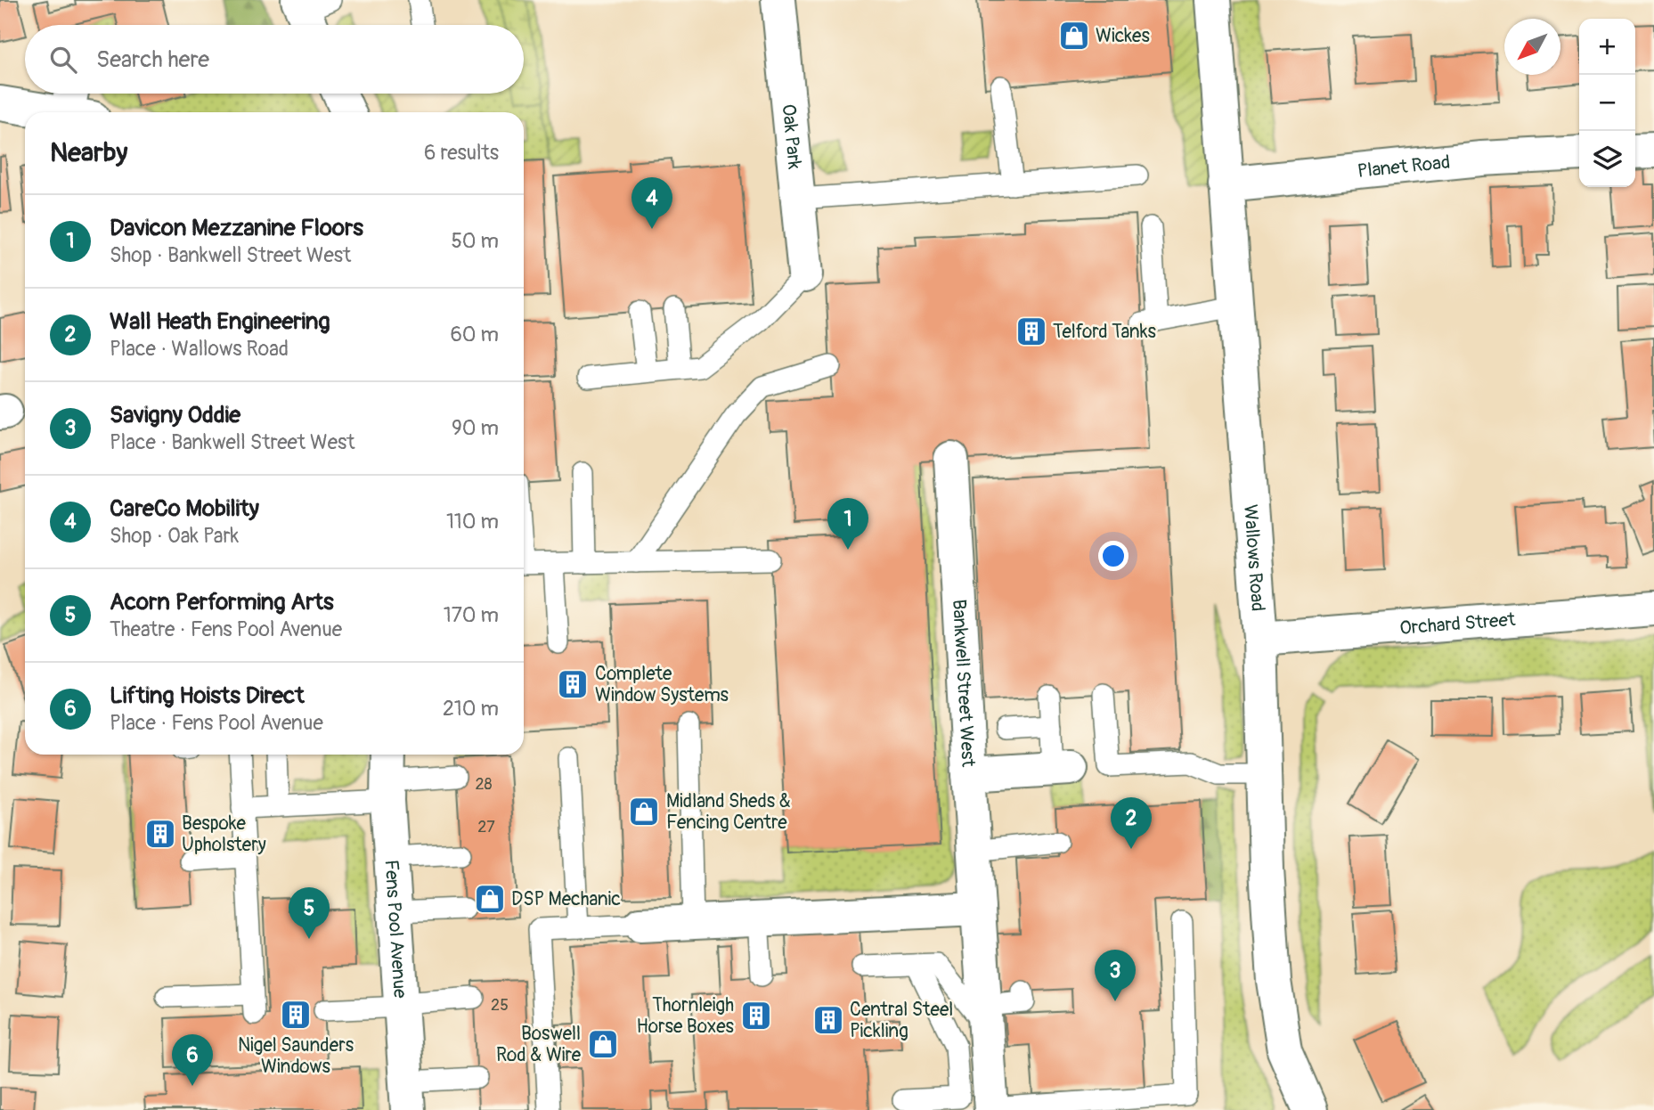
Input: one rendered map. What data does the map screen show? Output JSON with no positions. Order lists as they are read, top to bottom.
{
  "streets": {
    "street": [
      "Oak Park",
      "Planet Road",
      "Wallows Road",
      "Orchard Street",
      "Bankwell Street West",
      "Fens Pool Avenue"
    ]
  },
  "crossings": [
    ["Planet Road", "Wallows Road"],
    ["Wallows Road", "Orchard Street"]
  ],
  "places": {
    "shop": [
      "Wickes",
      "Midland Sheds & Fencing Centre",
      "DSP Mechanic",
      "Boswell Rod & Wire"
    ],
    "building": [
      "Telford Tanks",
      "Complete Window Systems",
      "Bespoke Upholstery",
      "Nigel Saunders Windows",
      "Thornleigh Horse Boxes",
      "Central Steel Pickling"
    ]
  },
  "house_numbers": ["28", "27", "25"],
  "north": "bottom left",
  "page": {
    "map_buttons": ["+", "−"],
    "search": "Search here",
    "heading": ["Nearby", "6 results"],
    "pins": [
      "4",
      "1",
      "2",
      "5",
      "3",
      "6"
    ],
    "list": [
      {
        "mark": "1",
        "name": "Davicon Mezzanine Floors",
        "note": "Shop · Bankwell Street West",
        "value": "50 m"
      },
      {
        "mark": "2",
        "name": "Wall Heath Engineering",
        "note": "Place · Wallows Road",
        "value": "60 m"
      },
      {
        "mark": "3",
        "name": "Savigny Oddie",
        "note": "Place · Bankwell Street West",
        "value": "90 m"
      },
      {
        "mark": "4",
        "name": "CareCo Mobility",
        "note": "Shop · Oak Park",
        "value": "110 m"
      },
      {
        "mark": "5",
        "name": "Acorn Performing Arts",
        "note": "Theatre · Fens Pool Avenue",
        "value": "170 m"
      },
      {
        "mark": "6",
        "name": "Lifting Hoists Direct",
        "note": "Place · Fens Pool Avenue",
        "value": "210 m"
      }
    ]
  }
}
